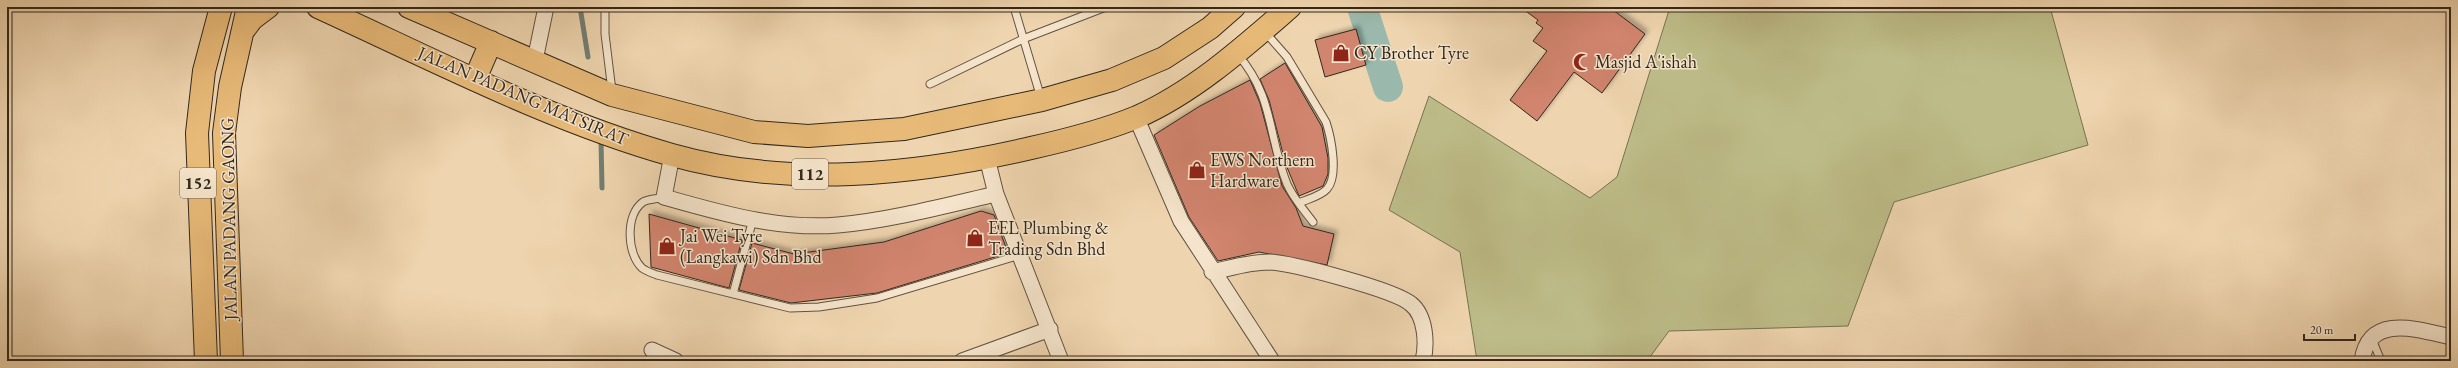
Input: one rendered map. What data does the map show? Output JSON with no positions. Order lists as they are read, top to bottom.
{
  "streets": {
    "main road": [
      "JALAN PADANG MATSIRAT",
      "112",
      "152",
      "JALAN PADANG GAONG"
    ]
  },
  "places": {
    "shop": [
      "CY Brother Tyre",
      "EWS Northern Hardware",
      "EEL Plumbing & Trading Sdn Bhd",
      "Jai Wei Tyre (Langkawi) Sdn Bhd"
    ],
    "mosque": ["Masjid A'ishah"]
  },
  "scale_bar": "20 m"
}
